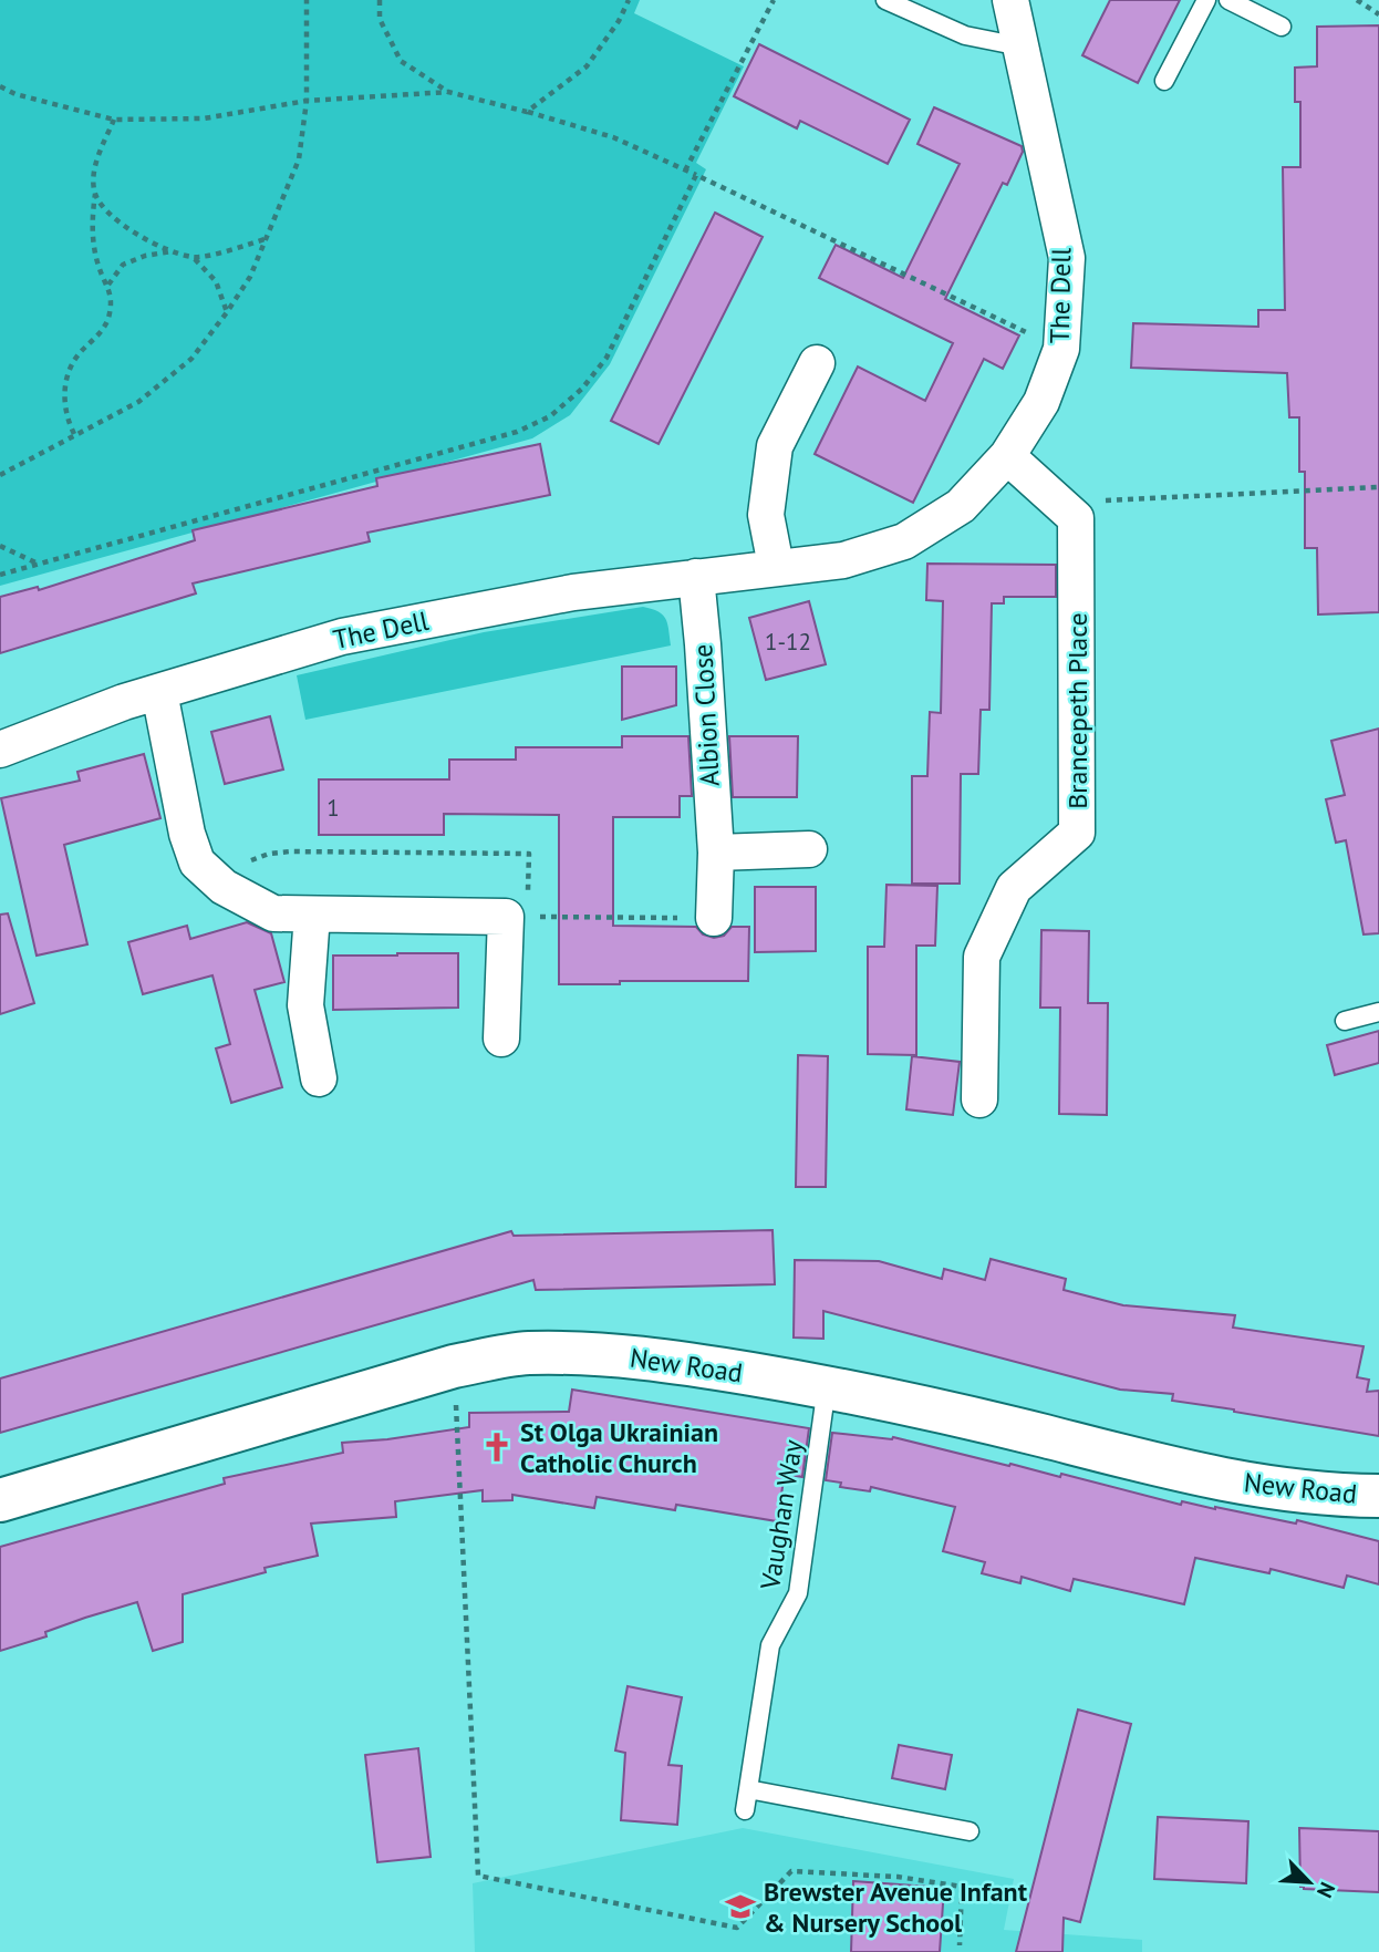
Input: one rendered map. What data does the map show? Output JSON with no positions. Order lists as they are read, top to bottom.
{
  "streets": {
    "street": [
      "The Dell",
      "Brancepeth Place",
      "Albion Close",
      "New Road"
    ],
    "lane": ["Vaughan Way"]
  },
  "crossings": [
    ["The Dell", "Brancepeth Place"],
    ["The Dell", "Albion Close"],
    ["New Road", "Vaughan Way"]
  ],
  "places": {
    "church": ["St Olga Ukrainian Catholic Church"],
    "school or university": ["Brewster Avenue Infant & Nursery School"]
  },
  "house_numbers": ["1-12", "1"],
  "north": "bottom right"
}
